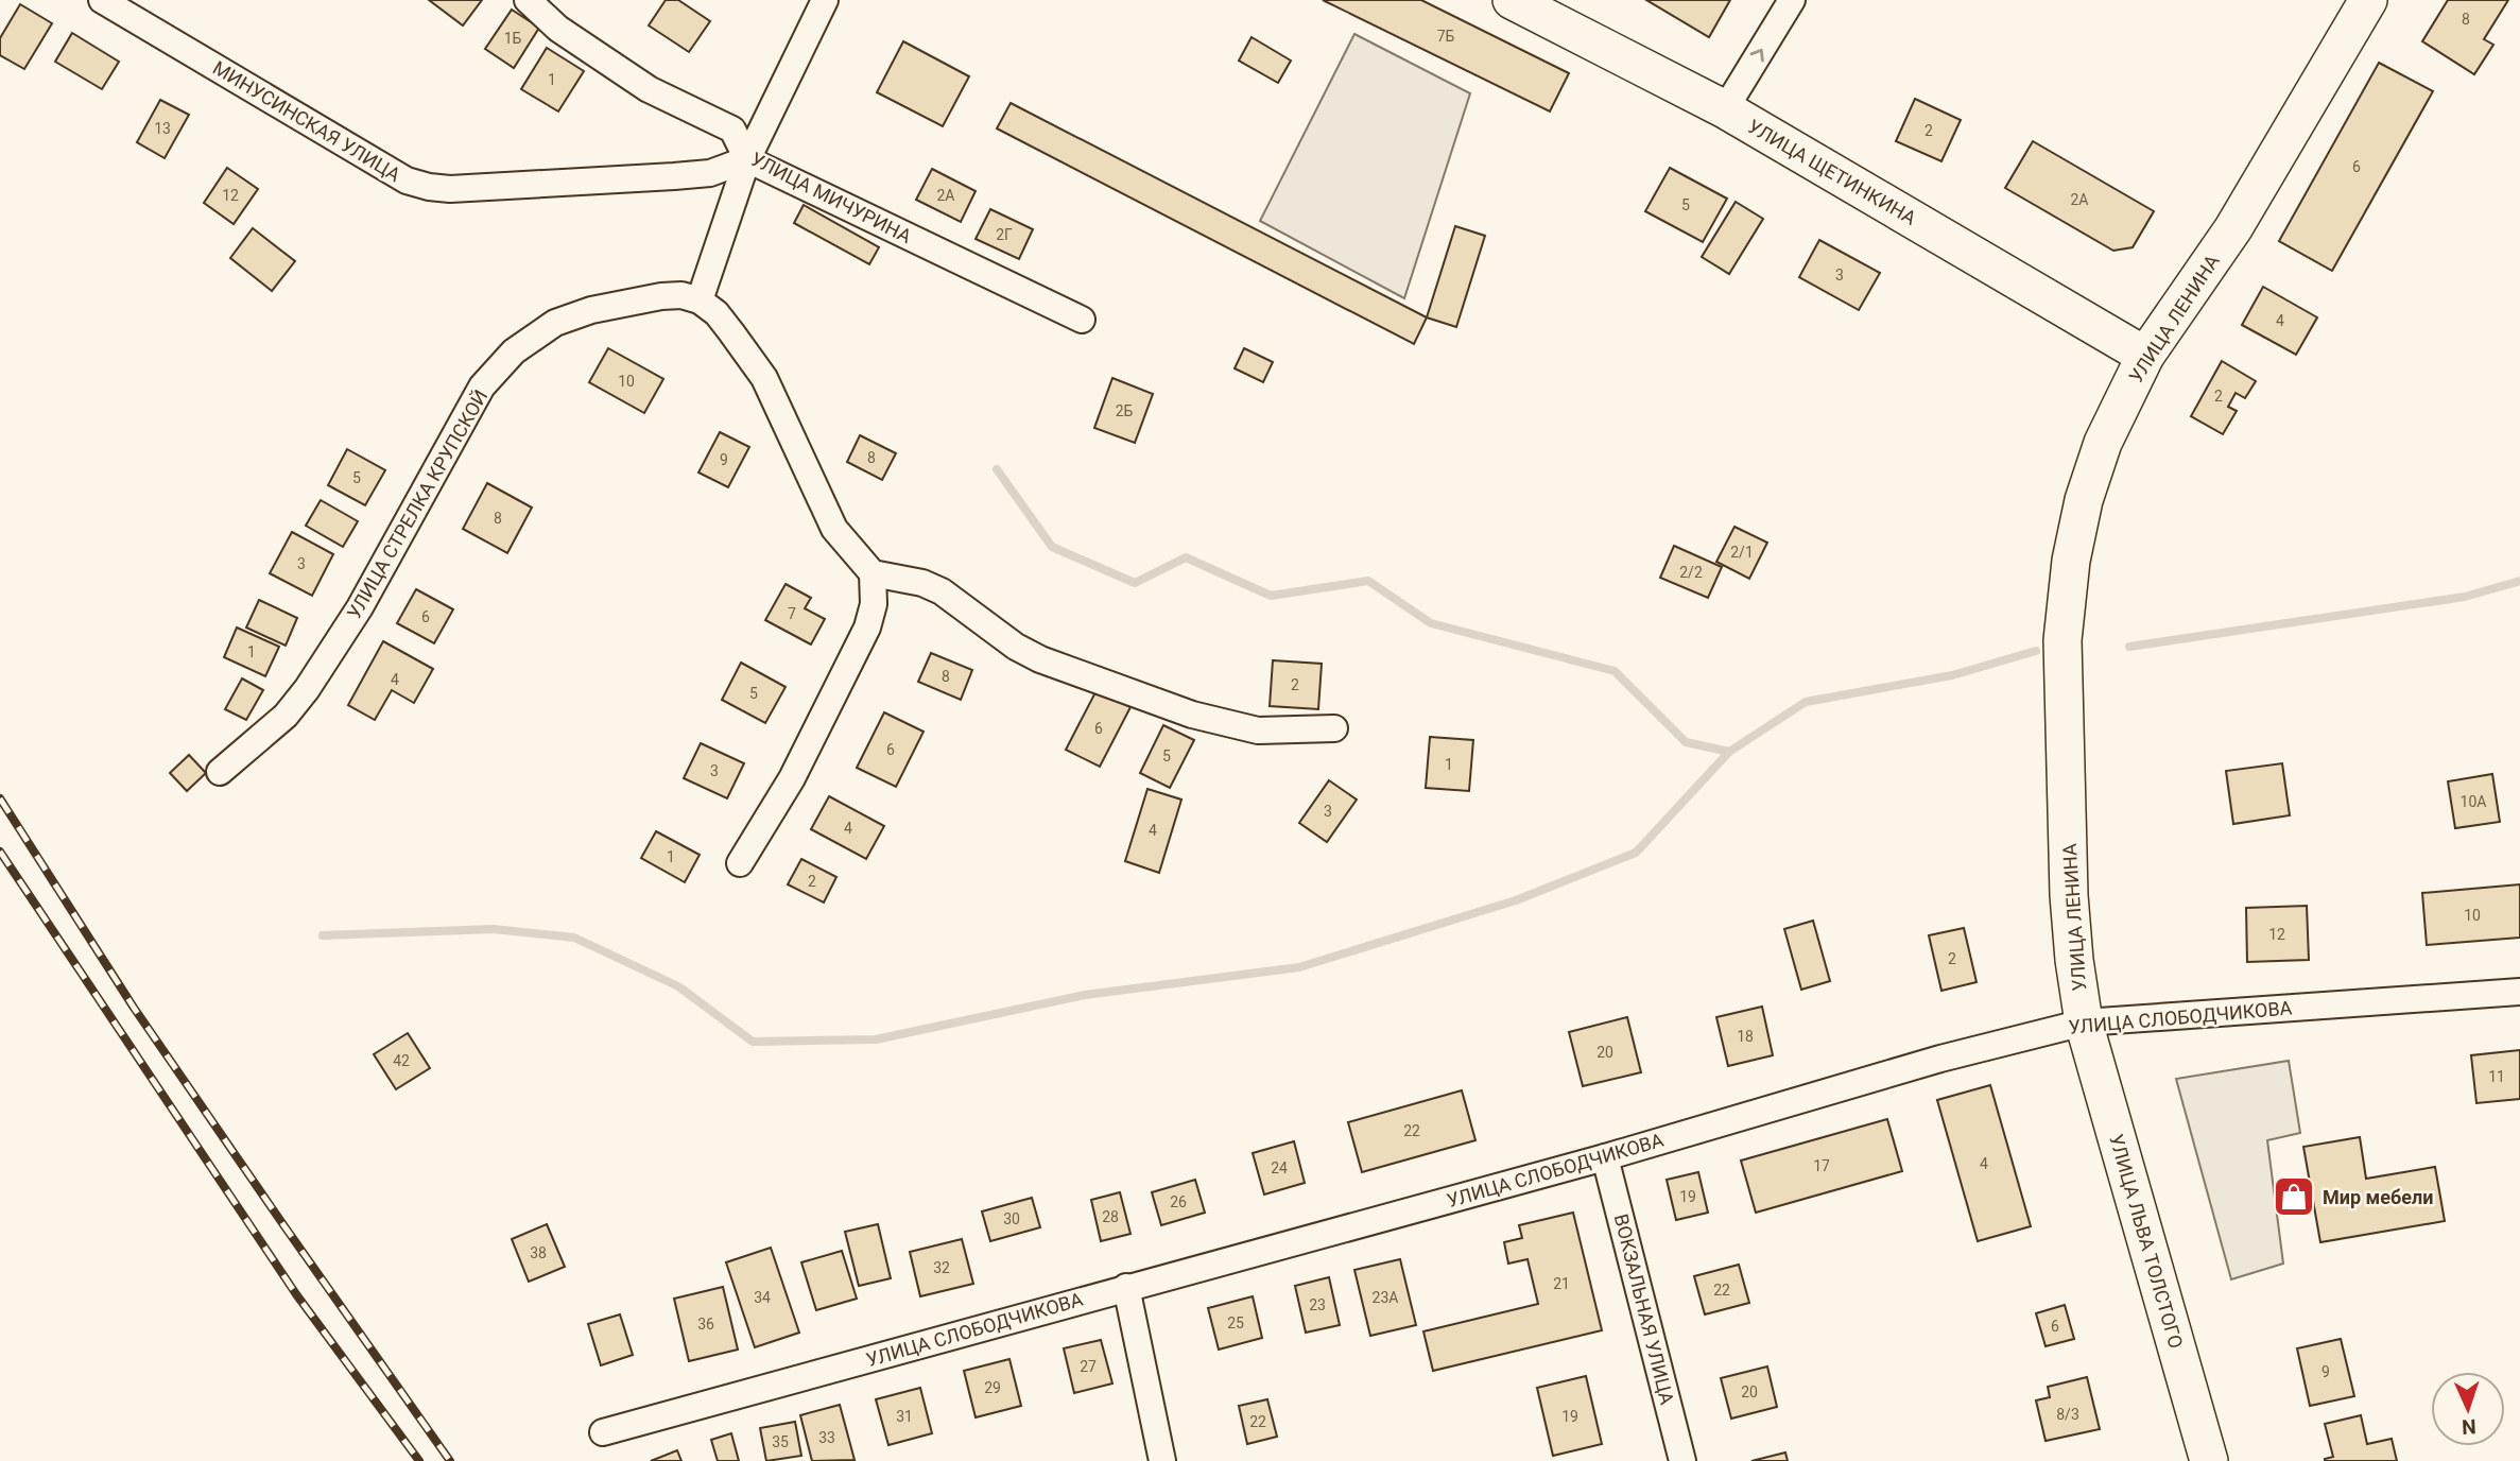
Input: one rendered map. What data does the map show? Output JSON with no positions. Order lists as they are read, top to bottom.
{
  "streets": {
    "main road": ["УЛИЦА ЩЕТИНКИНА", "УЛИЦА ЛЕНИНА", "УЛИЦА ЛЬВА ТОЛСТОГО"],
    "street": [
      "МИНУСИНСКАЯ УЛИЦА",
      "УЛИЦА МИЧУРИНА",
      "УЛИЦА СТРЕЛКА КРУПСКОЙ",
      "УЛИЦА СЛОБОДЧИКОВА",
      "ВОКЗАЛЬНАЯ УЛИЦА"
    ]
  },
  "crossings": [
    ["МИНУСИНСКАЯ УЛИЦА", "УЛИЦА МИЧУРИНА"],
    ["УЛИЦА ЩЕТИНКИНА", "УЛИЦА ЛЕНИНА"],
    ["УЛИЦА ЛЕНИНА", "УЛИЦА СЛОБОДЧИКОВА"],
    ["УЛИЦА ЛЕНИНА", "УЛИЦА ЛЬВА ТОЛСТОГО"],
    ["УЛИЦА СЛОБОДЧИКОВА", "УЛИЦА ЛЬВА ТОЛСТОГО"],
    ["УЛИЦА СЛОБОДЧИКОВА", "ВОКЗАЛЬНАЯ УЛИЦА"]
  ],
  "places": {
    "shop": ["Мир мебели"]
  },
  "house_numbers": [
    "8",
    "7Б",
    "1Б",
    "1",
    "13",
    "2",
    "6",
    "12",
    "2А",
    "2А",
    "5",
    "2Г",
    "3",
    "4",
    "10",
    "2",
    "2Б",
    "8",
    "9",
    "5",
    "8",
    "2/1",
    "3",
    "2/2",
    "7",
    "6",
    "1",
    "8",
    "4",
    "2",
    "5",
    "6",
    "6",
    "5",
    "1",
    "3",
    "10А",
    "3",
    "4",
    "4",
    "1",
    "2",
    "10",
    "12",
    "2",
    "18",
    "20",
    "42",
    "11",
    "22",
    "4",
    "17",
    "24",
    "19",
    "26",
    "28",
    "30",
    "38",
    "32",
    "21",
    "22",
    "34",
    "23А",
    "23",
    "25",
    "36",
    "6",
    "27",
    "9",
    "29",
    "20",
    "8/3",
    "31",
    "19",
    "22",
    "33",
    "35"
  ],
  "north": "bottom"
}
